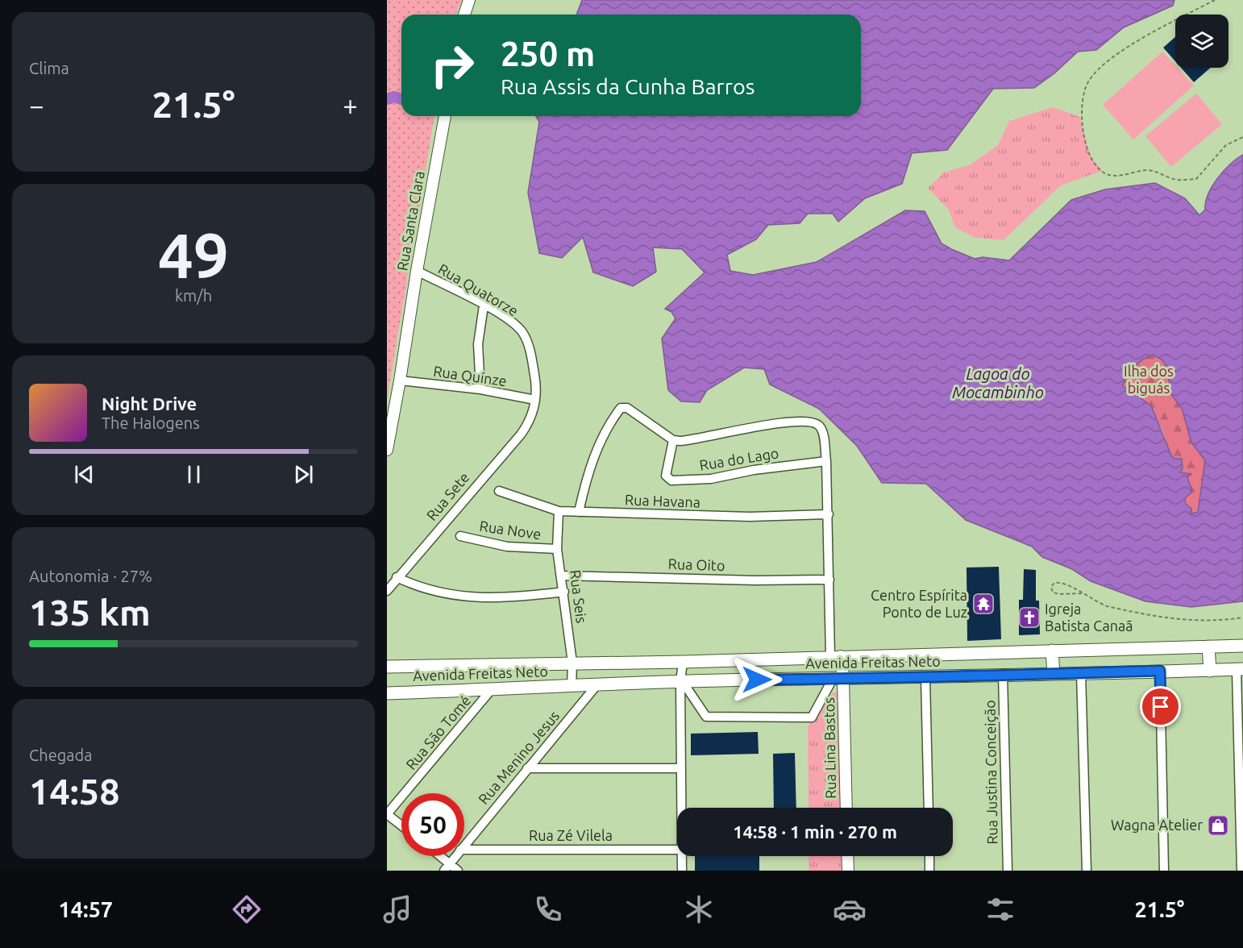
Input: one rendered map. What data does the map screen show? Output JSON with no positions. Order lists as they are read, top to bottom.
{
  "streets": {
    "main road": ["Avenida Freitas Neto"],
    "street": [
      "Rua Santa Clara",
      "Rua Quatorze",
      "Rua Quinze",
      "Rua do Lago",
      "Rua Sete",
      "Rua Havana",
      "Rua Nove",
      "Rua Oito",
      "Rua Seis",
      "Rua São Tomé",
      "Rua Lina Bastos",
      "Rua Menino Jesus",
      "Rua Justina Conceição",
      "Rua Zé Vilela"
    ]
  },
  "crossings": [
    ["Rua Santa Clara", "Rua Quatorze"],
    ["Rua Santa Clara", "Rua Quinze"],
    ["Rua Quatorze", "Rua Quinze"],
    ["Rua Quatorze", "Rua Sete"],
    ["Rua do Lago", "Rua Havana"],
    ["Rua do Lago", "Rua Oito"],
    ["Rua do Lago", "Avenida Freitas Neto"],
    ["Rua do Lago", "Rua Lina Bastos"],
    ["Rua Havana", "Rua Seis"],
    ["Rua Nove", "Rua Seis"],
    ["Rua Oito", "Rua Seis"],
    ["Rua Seis", "Avenida Freitas Neto"],
    ["Avenida Freitas Neto", "Rua São Tomé"],
    ["Avenida Freitas Neto", "Rua Lina Bastos"],
    ["Avenida Freitas Neto", "Rua Menino Jesus"],
    ["Avenida Freitas Neto", "Rua Justina Conceição"]
  ],
  "water": ["Lagoa do Mocambinho"],
  "parks": ["Ilha dos biguás"],
  "places": {
    "temple": ["Centro Espírita Ponto de Luz"],
    "church": ["Igreja Batista Canaã"],
    "shop": ["Wagna Atelier"]
  },
  "page": {
    "tile": [
      "Clima",
      ["49", "km/h"],
      ["Autonomia · 27%", "135 km"],
      ["Chegada", "14:58"]
    ],
    "turn": ["250 m", "Rua Assis da Cunha Barros"],
    "heat": ["−", "21.5°", "+"],
    "song": ["Night Drive", "The Halogens"],
    "limit": "50",
    "trip": "14:58 · 1 min · 270 m",
    "tabs": ["14:57", "21.5°"]
  }
}
